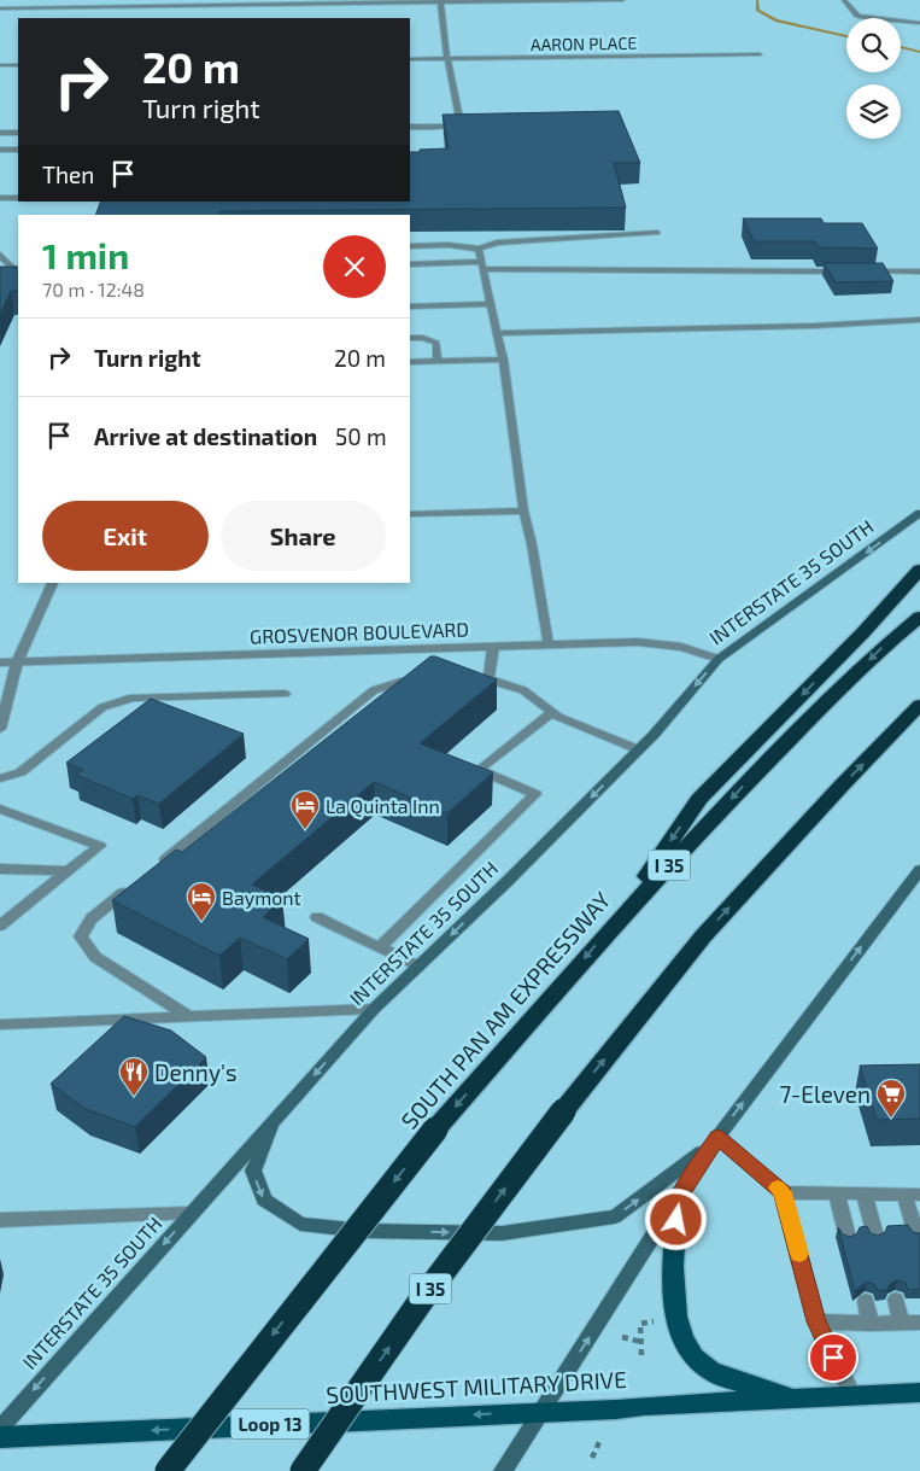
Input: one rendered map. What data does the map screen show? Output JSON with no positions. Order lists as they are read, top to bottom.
{
  "streets": {
    "highway": ["I 35", "SOUTH PAN AM EXPRESSWAY"],
    "main road": ["INTERSTATE 35 SOUTH", "SOUTHWEST MILITARY DRIVE", "Loop 13"],
    "street": ["AARON PLACE", "GROSVENOR BOULEVARD"]
  },
  "crossings": [
    ["INTERSTATE 35 SOUTH", "GROSVENOR BOULEVARD"]
  ],
  "one_way": ["INTERSTATE 35 SOUTH", "SOUTHWEST MILITARY DRIVE"],
  "places": {
    "hotel": ["La Quinta Inn", "Baymont"],
    "restaurant": ["Denny's"],
    "supermarket": ["7-Eleven"]
  },
  "page": {
    "turn": ["20 m", "Turn right"],
    "then": "Then",
    "heading": ["1 min", "70 m · 12:48"],
    "list": [
      {
        "name": "Turn right",
        "value": "20 m"
      },
      {
        "name": "Arrive at destination",
        "value": "50 m"
      }
    ],
    "buttons": ["Exit", "Share"]
  }
}
